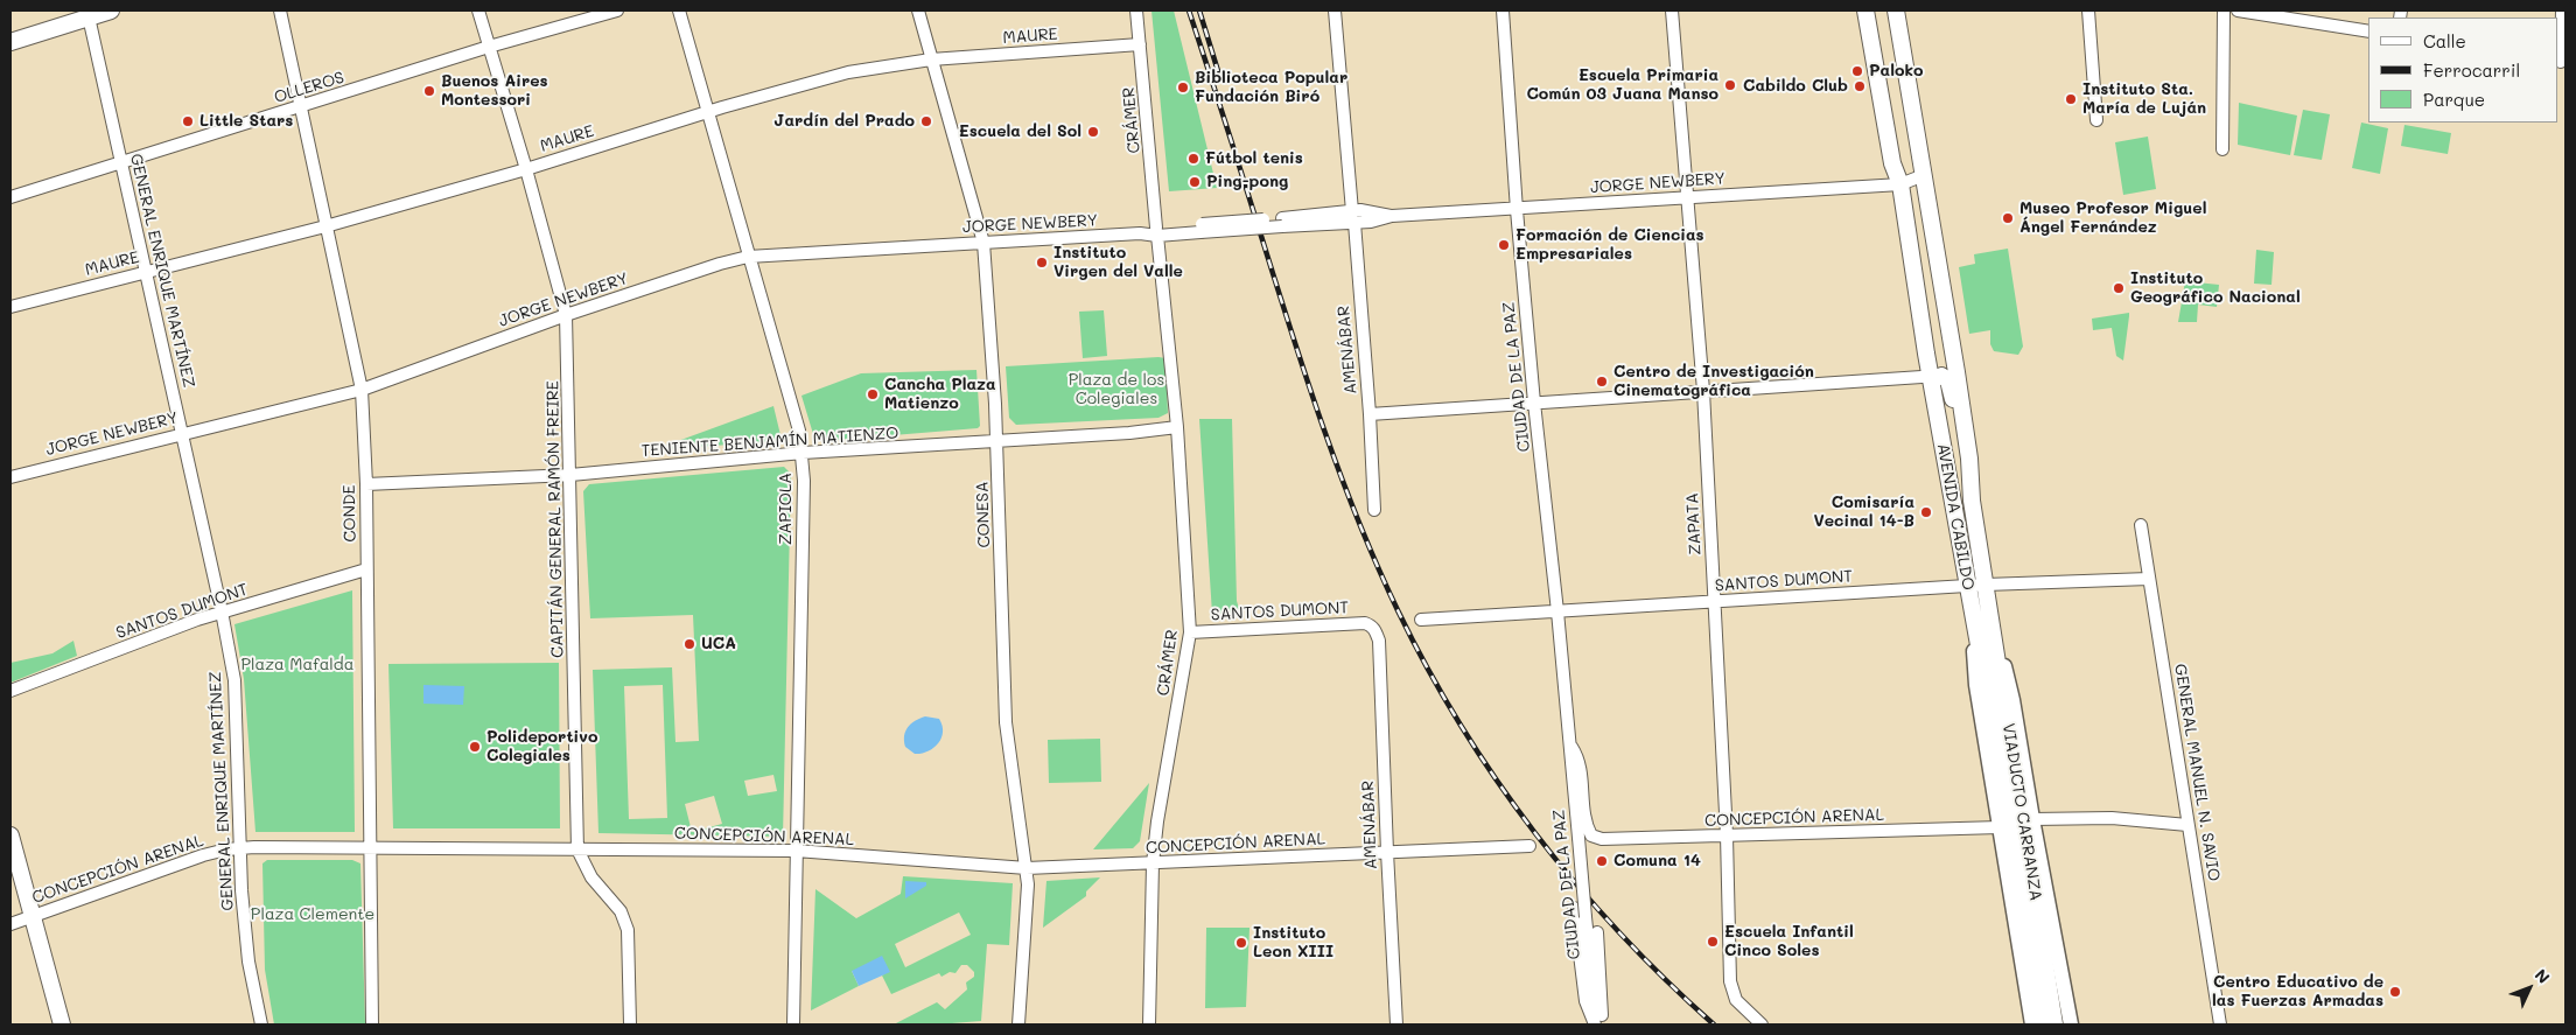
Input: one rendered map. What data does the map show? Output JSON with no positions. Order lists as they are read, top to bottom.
{
  "streets": {
    "main road": ["AVENIDA CABILDO", "VIADUCTO CARRANZA"],
    "street": [
      "MAURE",
      "OLLEROS",
      "CRÁMER",
      "JORGE NEWBERY",
      "GENERAL ENRIQUE MARTÍNEZ",
      "AMENÁBAR",
      "CIUDAD DE LA PAZ",
      "TENIENTE BENJAMÍN MATIENZO",
      "ZAPIOLA",
      "CONDE",
      "CONESA",
      "CAPITÁN GENERAL RAMÓN FREIRE",
      "ZAPATA",
      "SANTOS DUMONT",
      "GENERAL MANUEL N. SAVIO",
      "CONCEPCIÓN ARENAL"
    ]
  },
  "crossings": [
    ["MAURE", "CRÁMER"],
    ["MAURE", "GENERAL ENRIQUE MARTÍNEZ"],
    ["MAURE", "ZAPIOLA"],
    ["MAURE", "CONDE"],
    ["MAURE", "CONESA"],
    ["MAURE", "CAPITÁN GENERAL RAMÓN FREIRE"],
    ["OLLEROS", "GENERAL ENRIQUE MARTÍNEZ"],
    ["OLLEROS", "CONDE"],
    ["OLLEROS", "CAPITÁN GENERAL RAMÓN FREIRE"],
    ["CRÁMER", "JORGE NEWBERY"],
    ["CRÁMER", "TENIENTE BENJAMÍN MATIENZO"],
    ["CRÁMER", "SANTOS DUMONT"],
    ["CRÁMER", "CONCEPCIÓN ARENAL"],
    ["JORGE NEWBERY", "GENERAL ENRIQUE MARTÍNEZ"],
    ["JORGE NEWBERY", "AMENÁBAR"],
    ["JORGE NEWBERY", "CIUDAD DE LA PAZ"],
    ["JORGE NEWBERY", "ZAPIOLA"],
    ["JORGE NEWBERY", "CONDE"],
    ["JORGE NEWBERY", "CONESA"],
    ["JORGE NEWBERY", "AVENIDA CABILDO"],
    ["JORGE NEWBERY", "CAPITÁN GENERAL RAMÓN FREIRE"],
    ["JORGE NEWBERY", "ZAPATA"],
    ["GENERAL ENRIQUE MARTÍNEZ", "SANTOS DUMONT"],
    ["GENERAL ENRIQUE MARTÍNEZ", "CONCEPCIÓN ARENAL"],
    ["AMENÁBAR", "SANTOS DUMONT"],
    ["AMENÁBAR", "CONCEPCIÓN ARENAL"],
    ["CIUDAD DE LA PAZ", "SANTOS DUMONT"],
    ["CIUDAD DE LA PAZ", "CONCEPCIÓN ARENAL"],
    ["TENIENTE BENJAMÍN MATIENZO", "ZAPIOLA"],
    ["TENIENTE BENJAMÍN MATIENZO", "CONDE"],
    ["TENIENTE BENJAMÍN MATIENZO", "CONESA"],
    ["TENIENTE BENJAMÍN MATIENZO", "CAPITÁN GENERAL RAMÓN FREIRE"],
    ["ZAPIOLA", "CONCEPCIÓN ARENAL"],
    ["CONDE", "SANTOS DUMONT"],
    ["CONDE", "CONCEPCIÓN ARENAL"],
    ["CONESA", "CONCEPCIÓN ARENAL"],
    ["AVENIDA CABILDO", "SANTOS DUMONT"],
    ["AVENIDA CABILDO", "VIADUCTO CARRANZA"],
    ["AVENIDA CABILDO", "CONCEPCIÓN ARENAL"],
    ["CAPITÁN GENERAL RAMÓN FREIRE", "CONCEPCIÓN ARENAL"],
    ["ZAPATA", "SANTOS DUMONT"],
    ["ZAPATA", "CONCEPCIÓN ARENAL"],
    ["SANTOS DUMONT", "GENERAL MANUEL N. SAVIO"],
    ["SANTOS DUMONT", "VIADUCTO CARRANZA"]
  ],
  "parks": ["Plaza de los Colegiales", "Plaza Mafalda", "Plaza Clemente"],
  "places": [
    "Paloko",
    "Escuela Primaria Común 03 Juana Manso",
    "Cabildo Club",
    "Biblioteca Popular Fundación Biró",
    "Buenos Aires Montessori",
    "Instituto Sta. María de Luján",
    "Little Stars",
    "Jardín del Prado",
    "Escuela del Sol",
    "Fútbol tenis",
    "Ping-pong",
    "Museo Profesor Miguel Ángel Fernández",
    "Formación de Ciencias Empresariales",
    "Instituto Virgen del Valle",
    "Instituto Geográfico Nacional",
    "Centro de Investigación Cinematográfica",
    "Cancha Plaza Matienzo",
    "Comisaría Vecinal 14-B",
    "UCA",
    "Polideportivo Colegiales",
    "Comuna 14",
    "Escuela Infantil Cinco Soles",
    "Instituto Leon XIII",
    "Centro Educativo de las Fuerzas Armadas"
  ],
  "legend": ["Calle", "Ferrocarril", "Parque"],
  "north": "top right"
}
